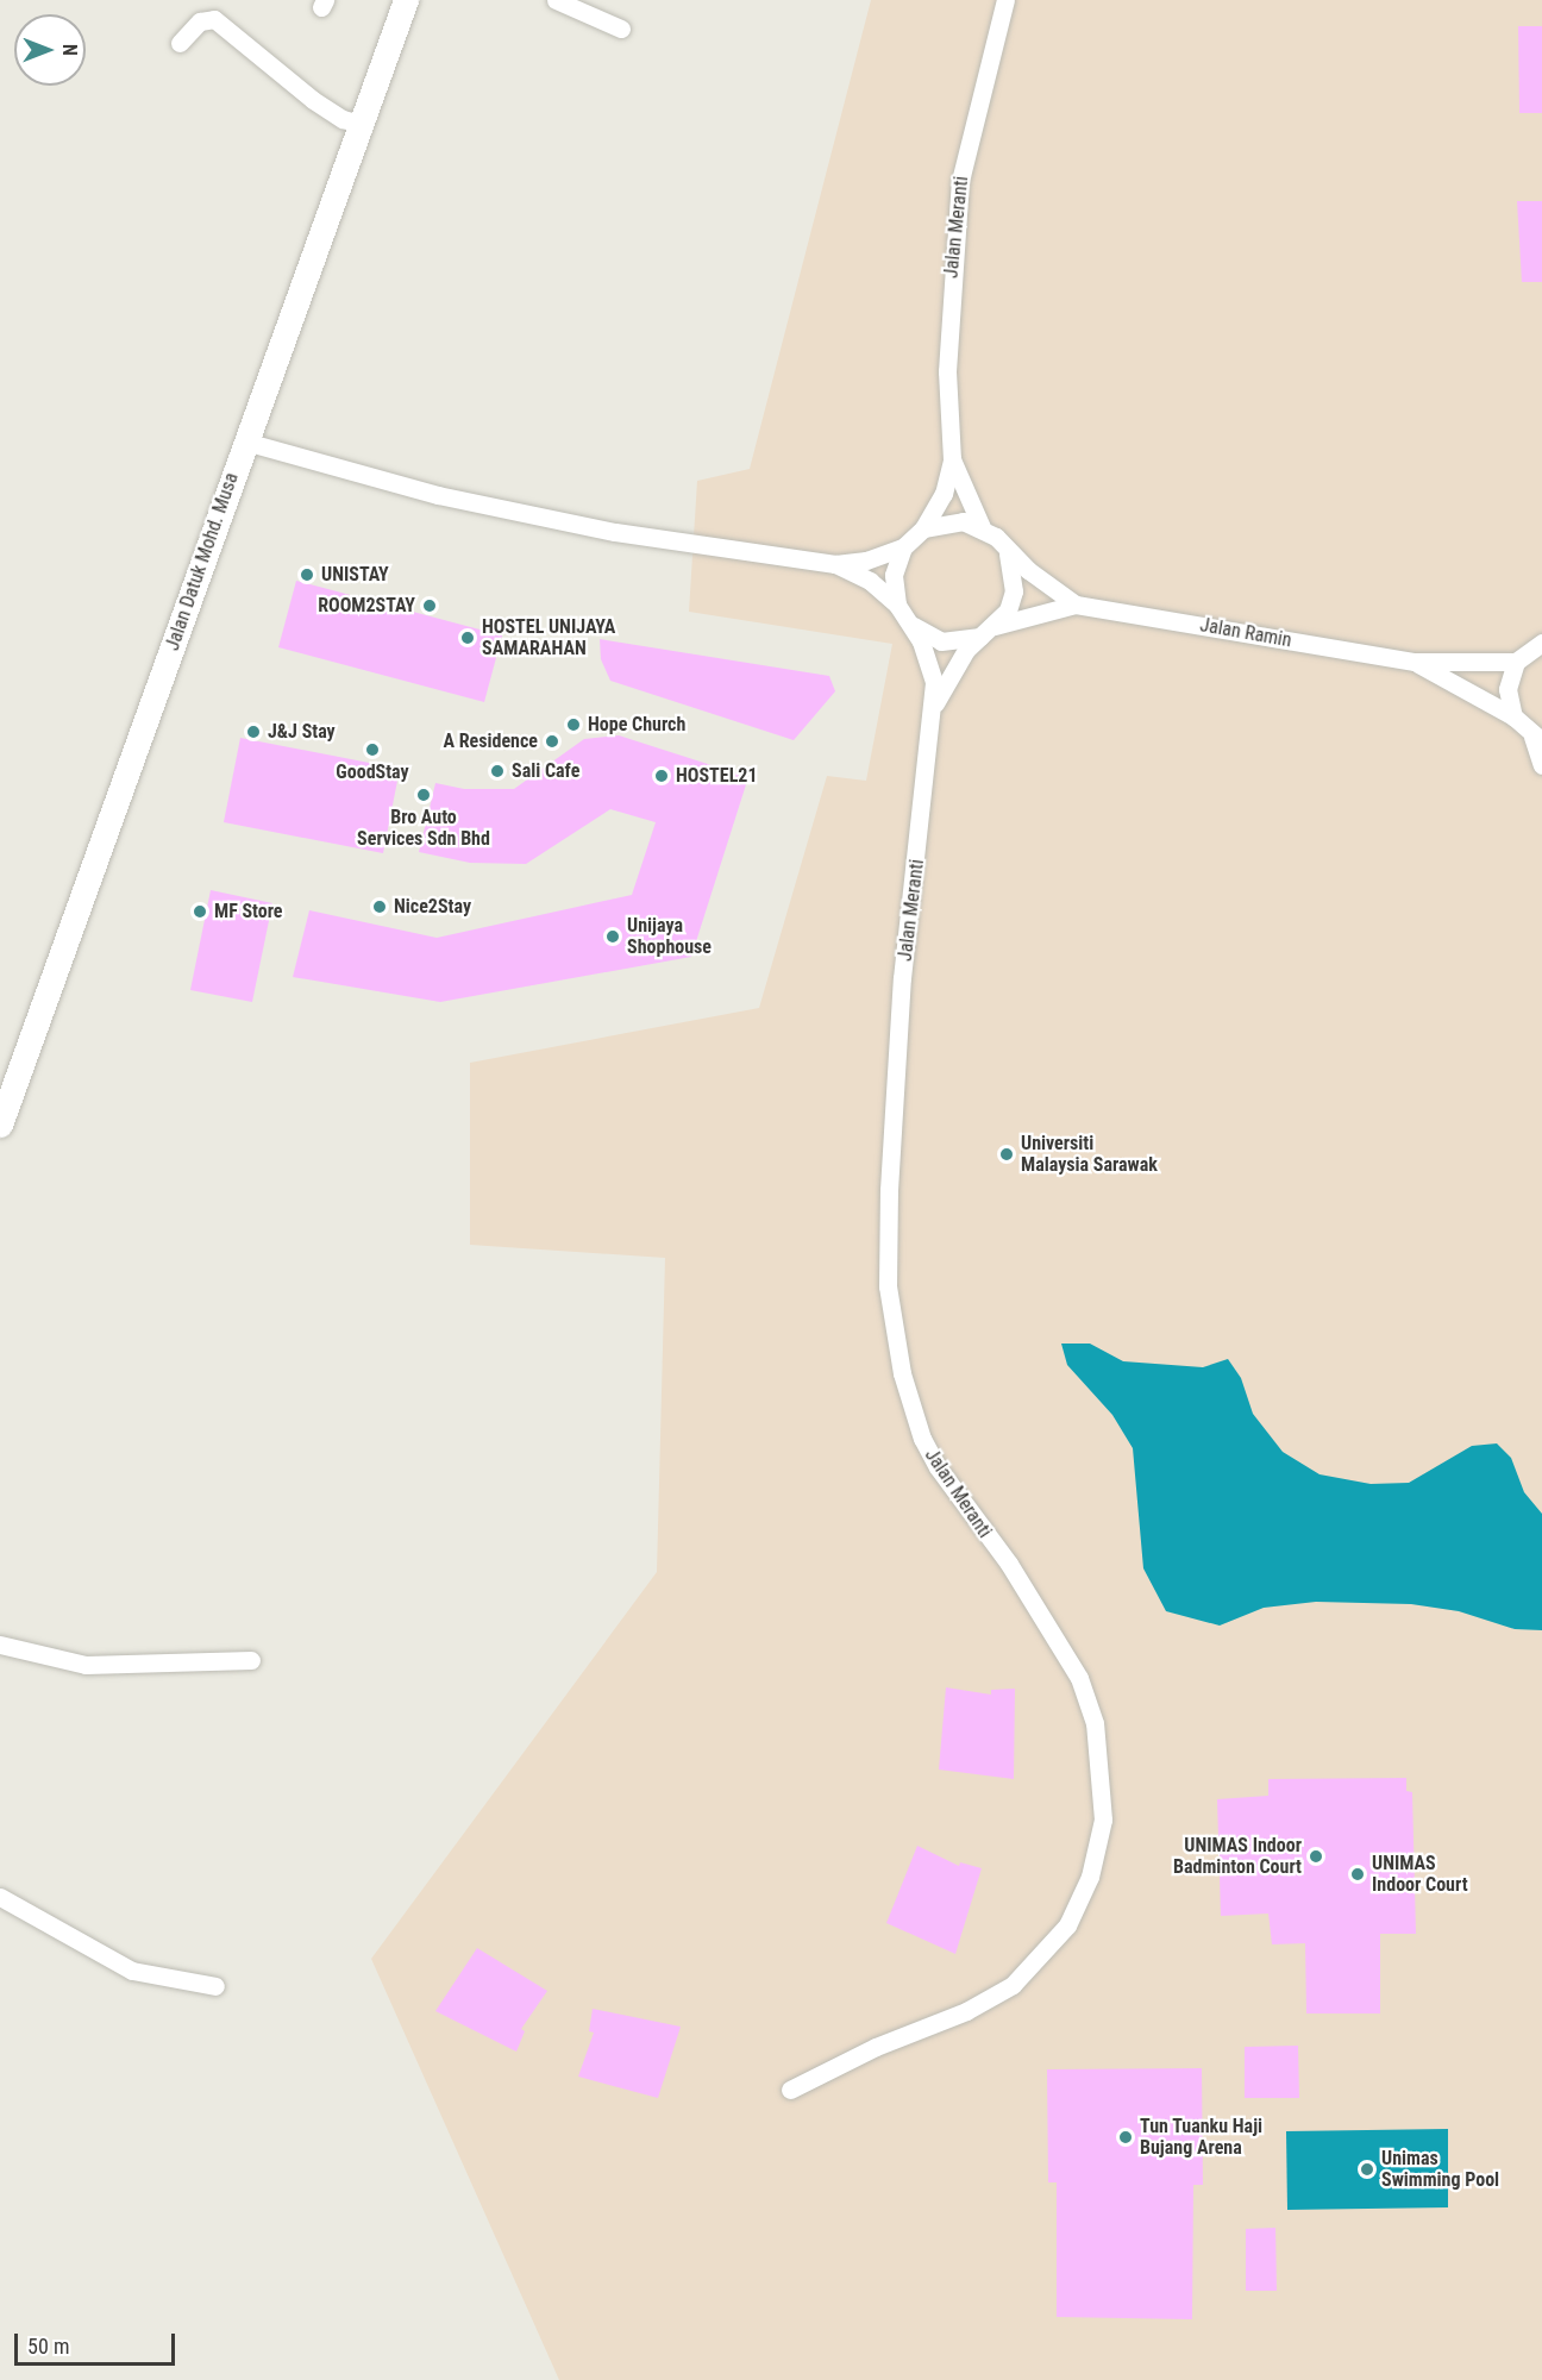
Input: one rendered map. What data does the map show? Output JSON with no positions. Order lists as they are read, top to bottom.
{
  "streets": {
    "street": ["Jalan Meranti", "Jalan Datuk Mohd. Musa", "Jalan Ramin"]
  },
  "places": [
    "UNISTAY",
    "ROOM2STAY",
    "HOSTEL UNIJAYA SAMARAHAN",
    "Hope Church",
    "J&J Stay",
    "A Residence",
    "GoodStay",
    "Sali Cafe",
    "HOSTEL21",
    "Bro Auto Services Sdn Bhd",
    "Nice2Stay",
    "MF Store",
    "Unijaya Shophouse",
    "Universiti Malaysia Sarawak",
    "UNIMAS Indoor Badminton Court",
    "UNIMAS Indoor Court",
    "Tun Tuanku Haji Bujang Arena",
    "Unimas Swimming Pool"
  ],
  "scale_bar": "50 m",
  "north": "right"
}
